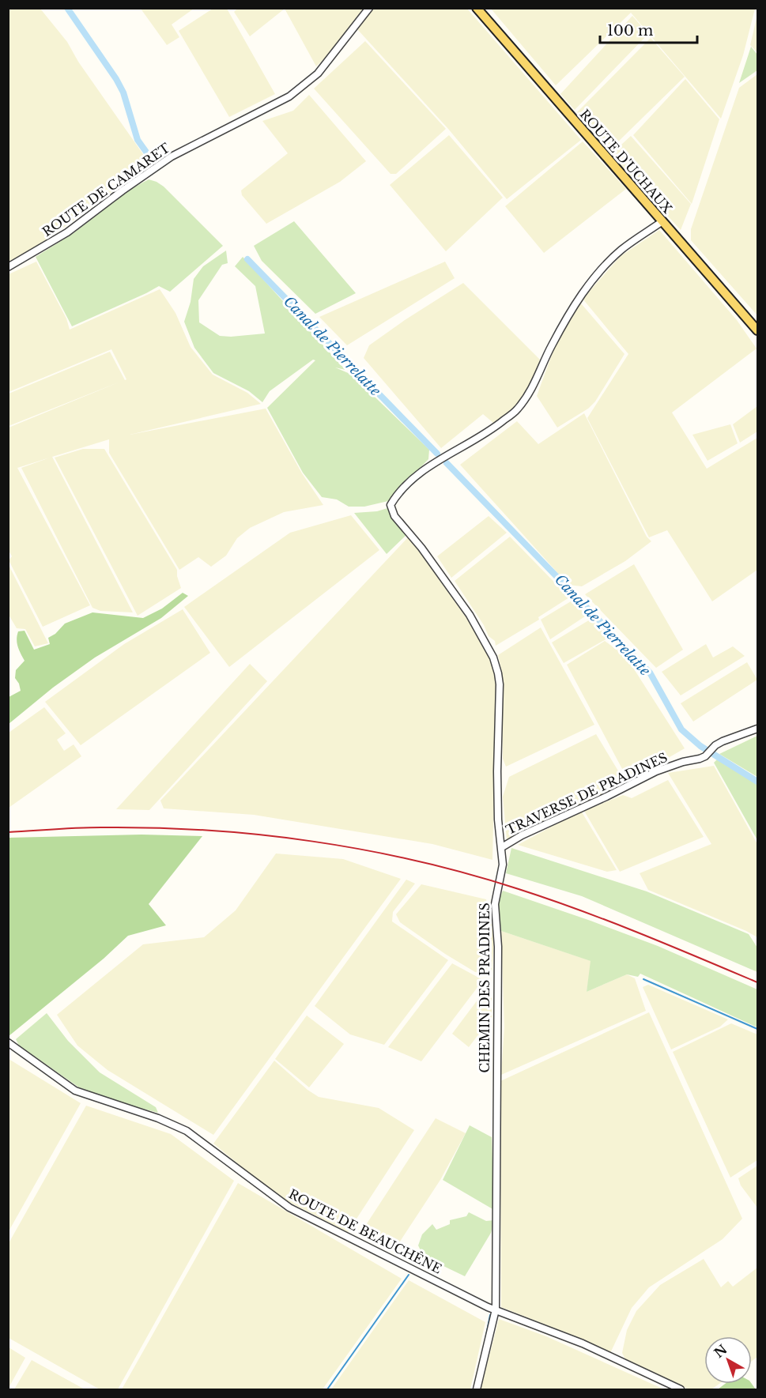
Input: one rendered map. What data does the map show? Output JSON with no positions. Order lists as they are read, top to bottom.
{
  "streets": {
    "main road": ["ROUTE D'UCHAUX"],
    "street": [
      "ROUTE DE CAMARET",
      "TRAVERSE DE PRADINES",
      "CHEMIN DES PRADINES",
      "ROUTE DE BEAUCHÊNE"
    ]
  },
  "crossings": [
    ["ROUTE D'UCHAUX", "CHEMIN DES PRADINES"],
    ["TRAVERSE DE PRADINES", "CHEMIN DES PRADINES"],
    ["CHEMIN DES PRADINES", "ROUTE DE BEAUCHÊNE"]
  ],
  "water": ["Canal de Pierrelatte"],
  "scale_bar": "100 m",
  "north": "top left"
}
